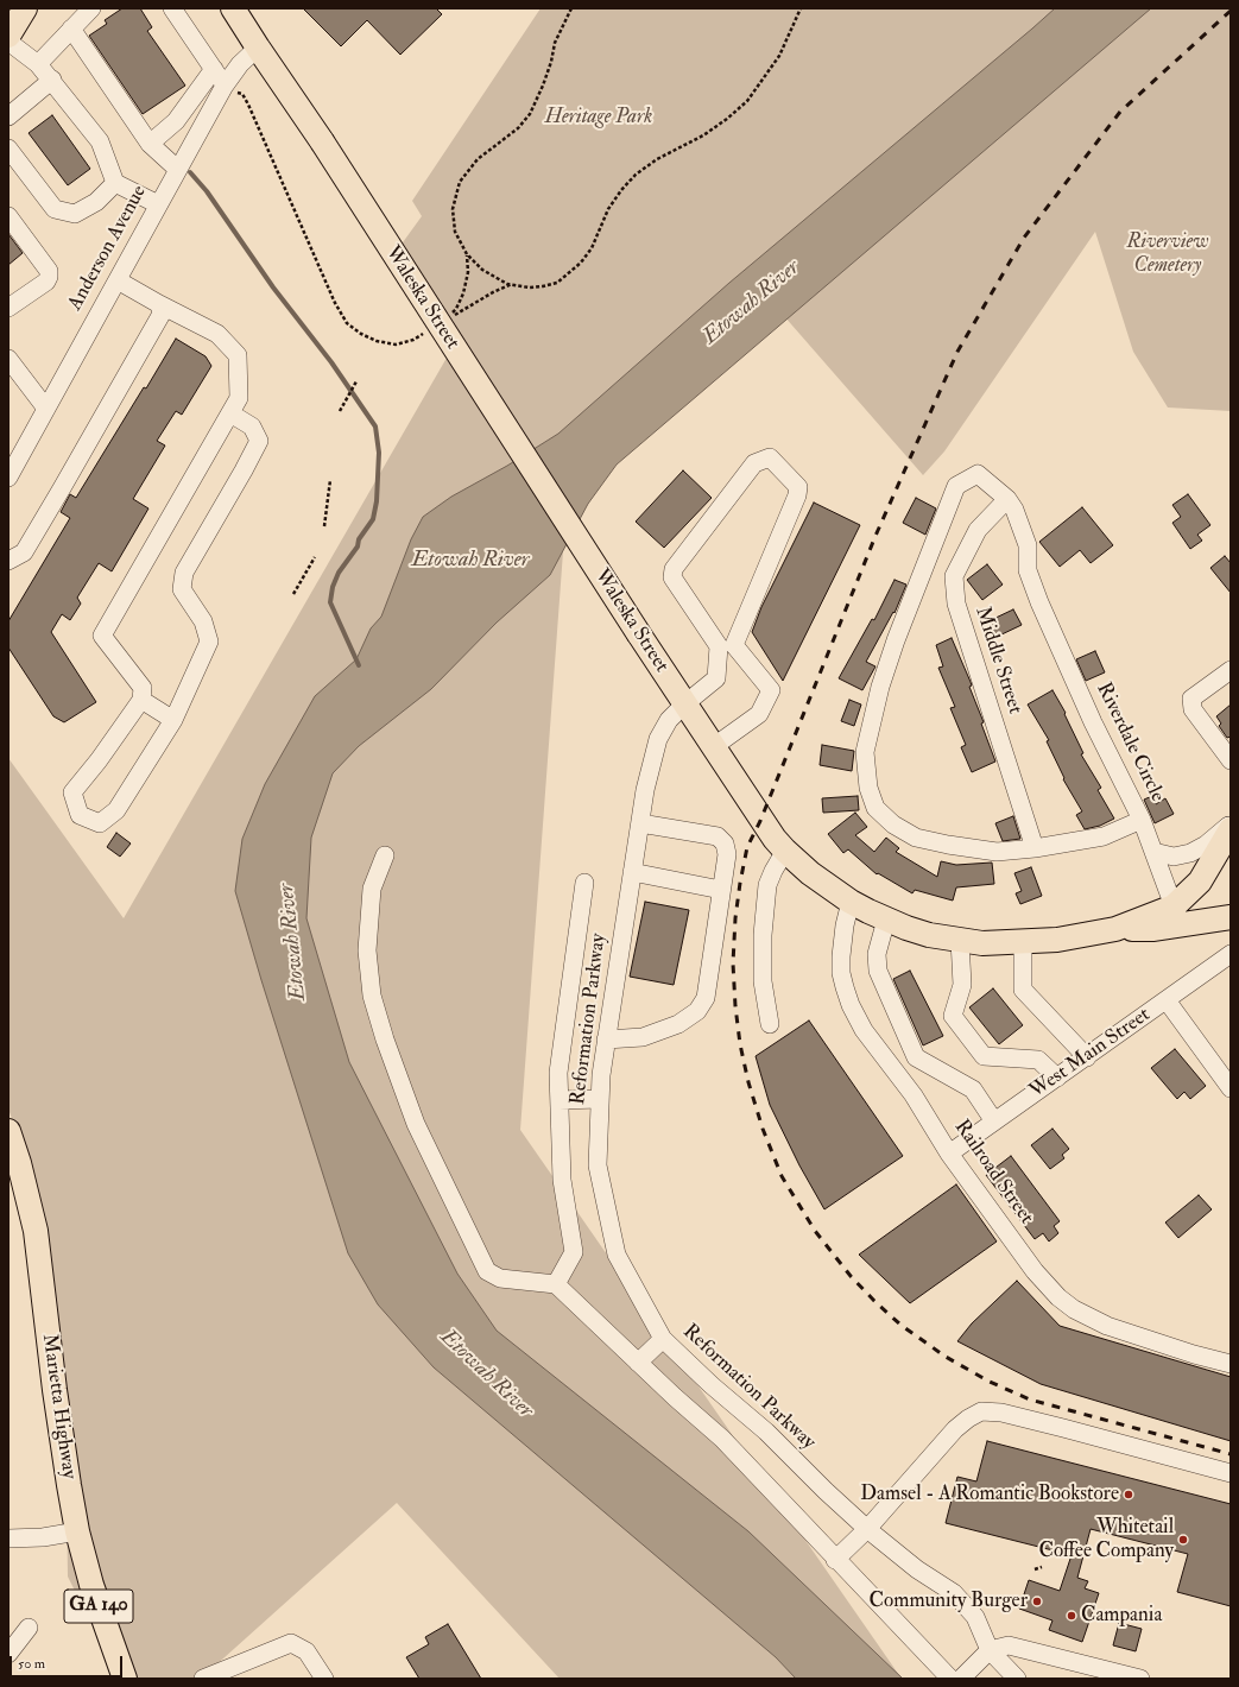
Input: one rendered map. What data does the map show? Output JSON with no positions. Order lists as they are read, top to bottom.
{
  "streets": {
    "main road": ["Waleska Street", "Marietta Highway", "GA 140"],
    "street": [
      "Anderson Avenue",
      "Middle Street",
      "Riverdale Circle",
      "Reformation Parkway",
      "West Main Street",
      "Railroad Street"
    ]
  },
  "crossings": [
    ["Anderson Avenue", "Waleska Street"],
    ["Waleska Street", "Reformation Parkway"],
    ["Waleska Street", "Railroad Street"],
    ["Middle Street", "Riverdale Circle"],
    ["West Main Street", "Railroad Street"]
  ],
  "water": ["Etowah River"],
  "parks": ["Heritage Park", "Riverview Cemetery"],
  "places": [
    "Damsel - A Romantic Bookstore",
    "Whitetail Coffee Company",
    "Community Burger",
    "Campania"
  ],
  "scale_bar": "50 m"
}
